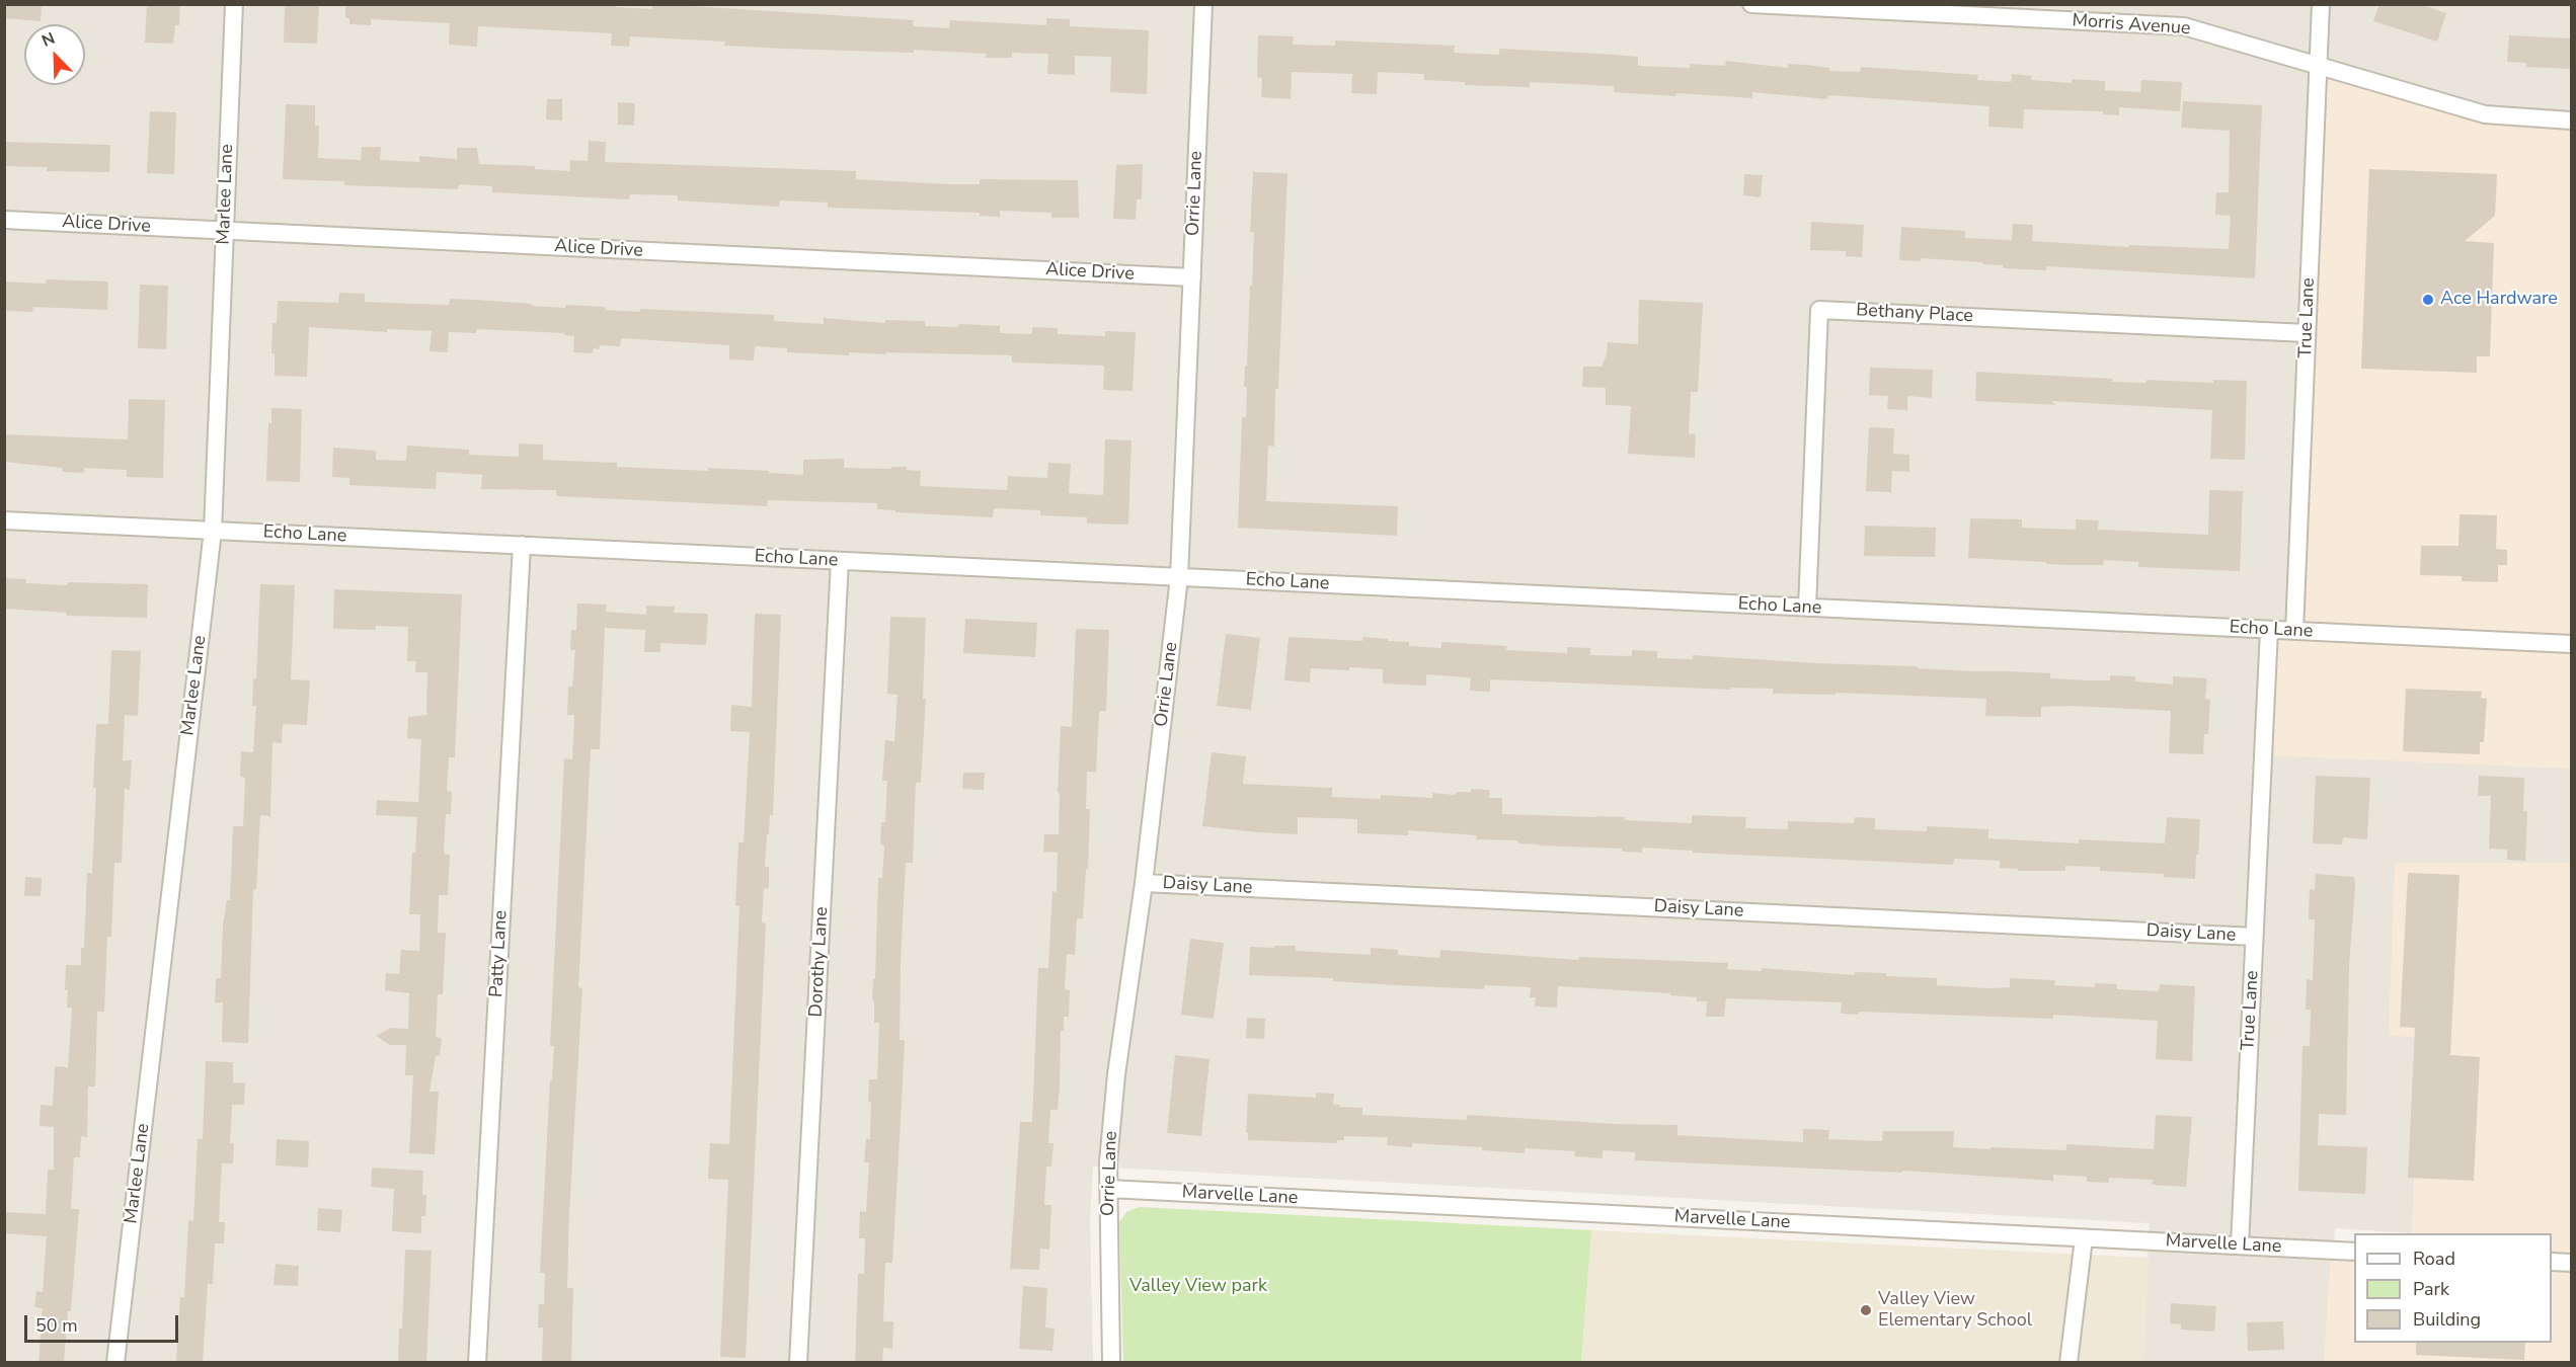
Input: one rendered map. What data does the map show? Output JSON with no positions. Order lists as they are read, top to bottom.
{
  "streets": {
    "street": [
      "Morris Avenue",
      "Orrie Lane",
      "Marlee Lane",
      "Alice Drive",
      "Bethany Place",
      "True Lane",
      "Echo Lane",
      "Daisy Lane",
      "Patty Lane",
      "Dorothy Lane",
      "Marvelle Lane"
    ]
  },
  "crossings": [
    ["Morris Avenue", "True Lane"],
    ["Orrie Lane", "Alice Drive"],
    ["Orrie Lane", "Echo Lane"],
    ["Orrie Lane", "Daisy Lane"],
    ["Orrie Lane", "Marvelle Lane"],
    ["Marlee Lane", "Alice Drive"],
    ["Marlee Lane", "Echo Lane"],
    ["Bethany Place", "True Lane"],
    ["Bethany Place", "Echo Lane"],
    ["True Lane", "Echo Lane"],
    ["True Lane", "Daisy Lane"],
    ["True Lane", "Marvelle Lane"],
    ["Echo Lane", "Patty Lane"],
    ["Echo Lane", "Dorothy Lane"]
  ],
  "parks": ["Valley View park"],
  "places": ["Ace Hardware", "Valley View Elementary School"],
  "legend": ["Road", "Park", "Building"],
  "scale_bar": "50 m",
  "north": "top left"
}
